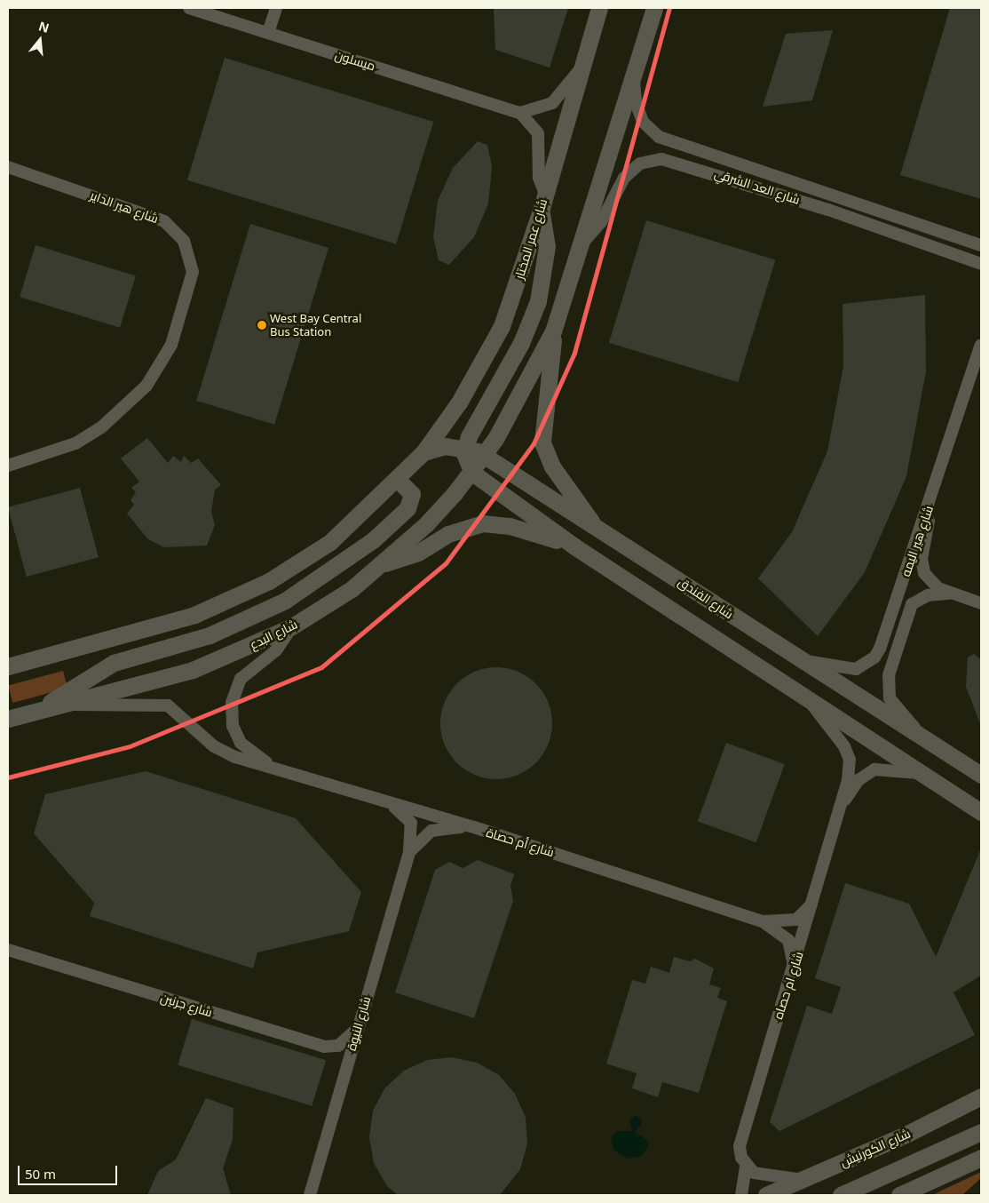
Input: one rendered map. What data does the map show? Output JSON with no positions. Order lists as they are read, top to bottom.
{
  "streets": {
    "main road": [
      "شارع عمر المختار",
      "شارع الفندق",
      "شارع البدع",
      "شارع الكورنيش"
    ],
    "street": [
      "ميسلون",
      "شارع العد الشرقي",
      "شارع هير الداير",
      "شارع هير اليمه",
      "شارع أم حصاة",
      "شارع ام حصاه",
      "شارع جرنين",
      "شارع النيوة"
    ]
  },
  "crossings": [
    ["شارع عمر المختار", "شارع الفندق"],
    ["شارع هير اليمه", "شارع الفندق"],
    ["شارع الفندق", "شارع البدع"],
    ["شارع البدع", "شارع أم حصاة"],
    ["شارع أم حصاة", "شارع ام حصاه"],
    ["شارع أم حصاة", "شارع النيوة"],
    ["شارع جرنين", "شارع النيوة"]
  ],
  "places": ["West Bay Central Bus Station"],
  "scale_bar": "50 m",
  "north": "top"
}
